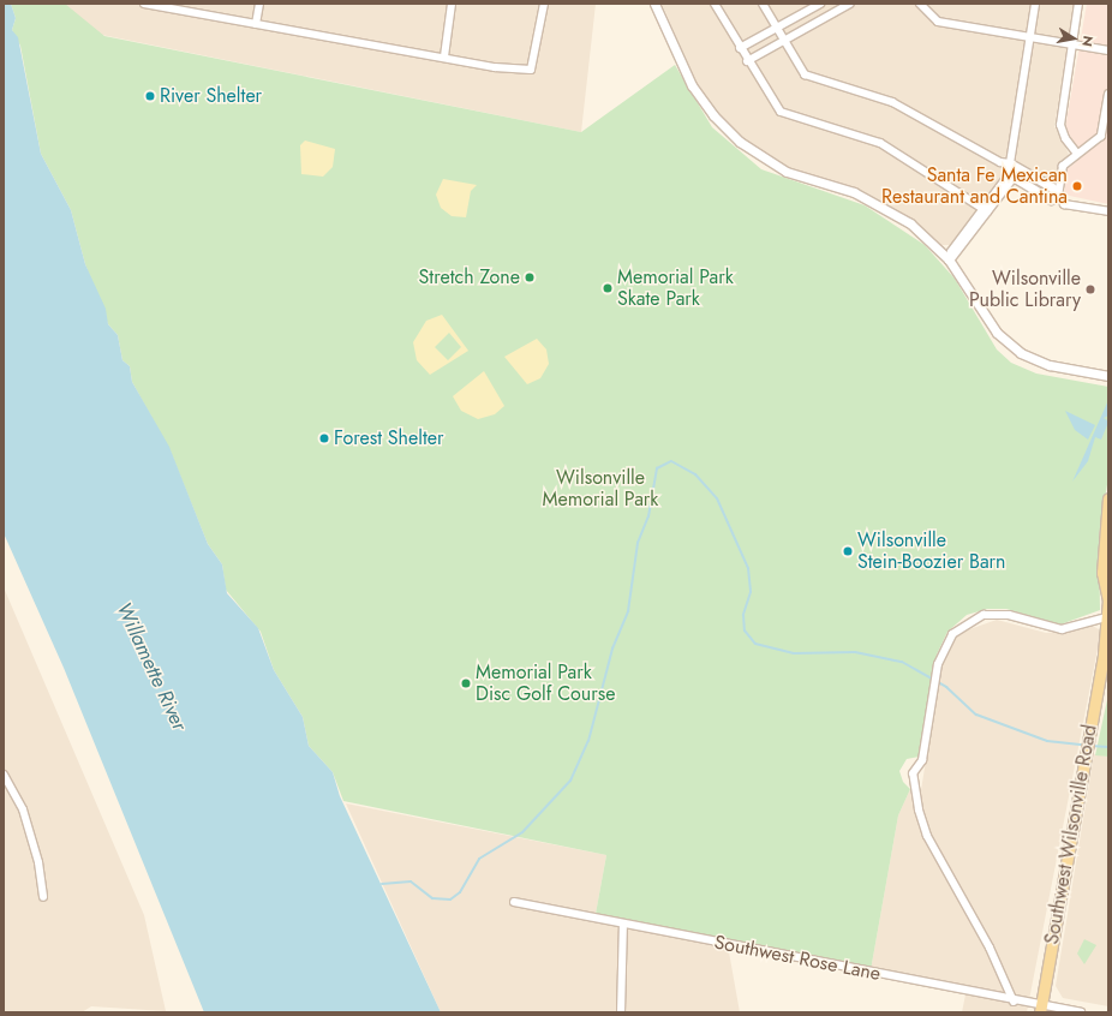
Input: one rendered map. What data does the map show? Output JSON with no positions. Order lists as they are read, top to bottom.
{
  "streets": {
    "main road": ["Southwest Wilsonville Road"],
    "street": ["Southwest Rose Lane"]
  },
  "crossings": [
    ["Southwest Wilsonville Road", "Southwest Rose Lane"]
  ],
  "water": ["Willamette River"],
  "parks": ["Wilsonville Memorial Park"],
  "places": [
    "River Shelter",
    "Santa Fe Mexican Restaurant and Cantina",
    "Stretch Zone",
    "Memorial Park Skate Park",
    "Wilsonville Public Library",
    "Forest Shelter",
    "Wilsonville Stein-Boozier Barn",
    "Memorial Park Disc Golf Course"
  ],
  "north": "right"
}
